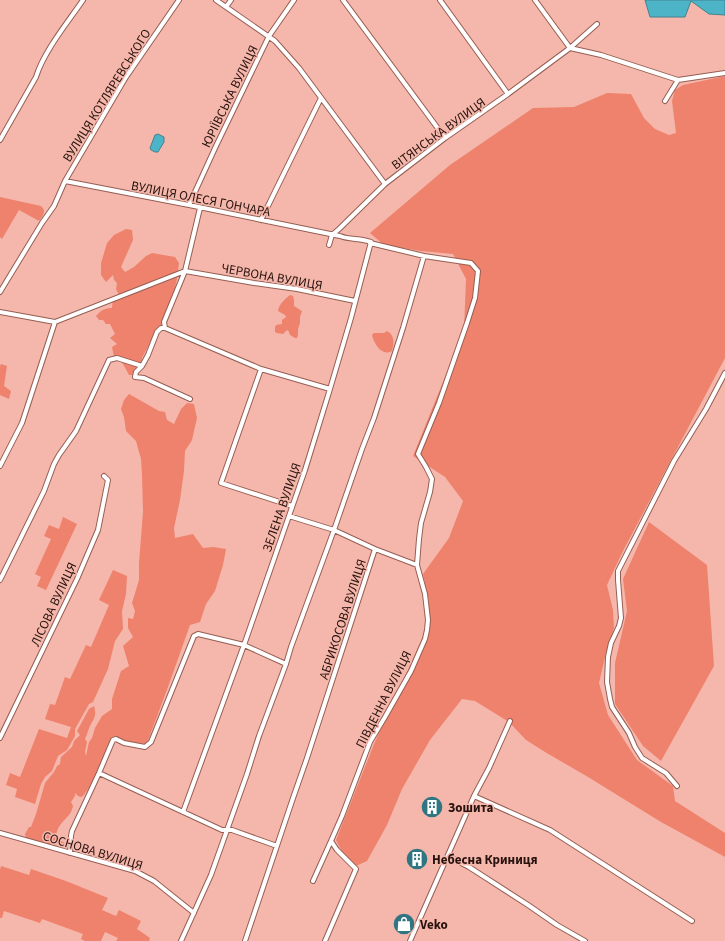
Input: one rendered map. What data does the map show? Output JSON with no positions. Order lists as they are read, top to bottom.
{
  "streets": {
    "street": [
      "ВУЛИЦЯ КОТЛЯРЕВСЬКОГО",
      "ЮРІЇВСЬКА ВУЛИЦЯ",
      "ВІТЯНСЬКА ВУЛИЦЯ",
      "ВУЛИЦЯ ОЛЕСЯ ГОНЧАРА",
      "ЧЕРВОНА ВУЛИЦЯ",
      "ЗЕЛЕНА ВУЛИЦЯ",
      "ЛІСОВА ВУЛИЦЯ",
      "АБРИКОСОВА ВУЛИЦЯ",
      "ПІВДЕННА ВУЛИЦЯ",
      "СОСНОВА ВУЛИЦЯ"
    ]
  },
  "crossings": [
    ["ВУЛИЦЯ КОТЛЯРЕВСЬКОГО", "ВУЛИЦЯ ОЛЕСЯ ГОНЧАРА"],
    ["ЮРІЇВСЬКА ВУЛИЦЯ", "ВУЛИЦЯ ОЛЕСЯ ГОНЧАРА"],
    ["ВІТЯНСЬКА ВУЛИЦЯ", "ВУЛИЦЯ ОЛЕСЯ ГОНЧАРА"],
    ["ЧЕРВОНА ВУЛИЦЯ", "ЗЕЛЕНА ВУЛИЦЯ"],
    ["ЗЕЛЕНА ВУЛИЦЯ", "АБРИКОСОВА ВУЛИЦЯ"]
  ],
  "places": {
    "building": ["Зошита", "Небесна Криниця"],
    "shop": ["Veko"]
  }
}
